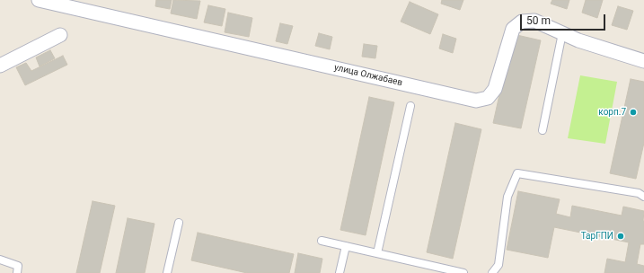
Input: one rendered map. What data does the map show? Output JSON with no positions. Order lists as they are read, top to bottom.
{
  "streets": {
    "street": ["улица Олжабаев"]
  },
  "places": ["корп.7", "ТарГПИ"],
  "scale_bar": "50 m"
}
